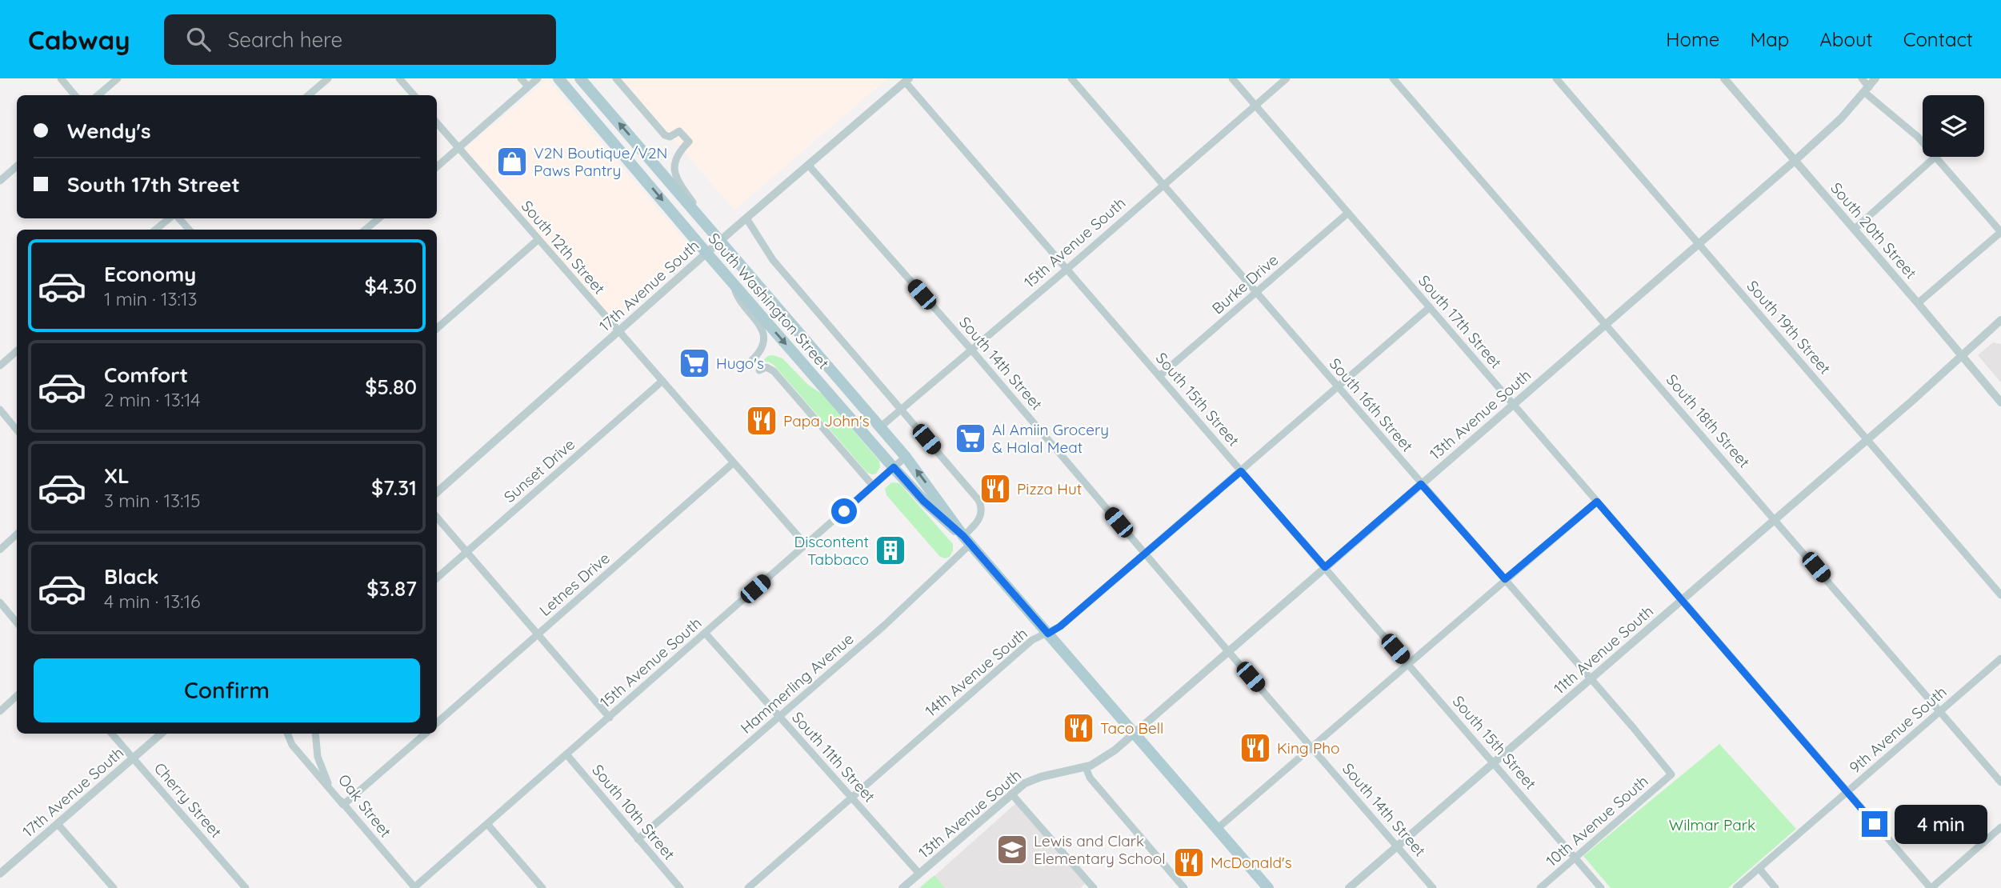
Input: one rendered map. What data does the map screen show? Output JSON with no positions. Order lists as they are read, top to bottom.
{
  "streets": {
    "main road": ["South Washington Street"],
    "street": [
      "South 20th Street",
      "15th Avenue South",
      "South 12th Street",
      "Burke Drive",
      "17th Avenue South",
      "South 17th Street",
      "South 19th Street",
      "South 14th Street",
      "South 15th Street",
      "South 16th Street",
      "13th Avenue South",
      "South 18th Street",
      "Sunset Drive",
      "Letnes Drive",
      "11th Avenue South",
      "14th Avenue South",
      "Hammerling Avenue",
      "9th Avenue South",
      "South 11th Street",
      "Cherry Street",
      "Oak Street",
      "South 10th Street",
      "10th Avenue South"
    ]
  },
  "crossings": [
    ["South 20th Street", "13th Avenue South"],
    ["South 20th Street", "11th Avenue South"],
    ["15th Avenue South", "South 12th Street"],
    ["15th Avenue South", "South Washington Street"],
    ["15th Avenue South", "South 17th Street"],
    ["15th Avenue South", "South 14th Street"],
    ["15th Avenue South", "South 15th Street"],
    ["15th Avenue South", "South 16th Street"],
    ["15th Avenue South", "Hammerling Avenue"],
    ["15th Avenue South", "South 11th Street"],
    ["15th Avenue South", "Oak Street"],
    ["15th Avenue South", "South 10th Street"],
    ["South 12th Street", "17th Avenue South"],
    ["South 12th Street", "Sunset Drive"],
    ["South 12th Street", "Letnes Drive"],
    ["Burke Drive", "South 17th Street"],
    ["Burke Drive", "South 15th Street"],
    ["Burke Drive", "South 16th Street"],
    ["17th Avenue South", "South Washington Street"],
    ["17th Avenue South", "South 14th Street"],
    ["17th Avenue South", "South 15th Street"],
    ["17th Avenue South", "Cherry Street"],
    ["South Washington Street", "13th Avenue South"],
    ["South Washington Street", "14th Avenue South"],
    ["South Washington Street", "Hammerling Avenue"],
    ["South 17th Street", "13th Avenue South"],
    ["South 17th Street", "11th Avenue South"],
    ["South 17th Street", "14th Avenue South"],
    ["South 17th Street", "9th Avenue South"],
    ["South 19th Street", "13th Avenue South"],
    ["South 19th Street", "11th Avenue South"],
    ["South 14th Street", "13th Avenue South"],
    ["South 14th Street", "11th Avenue South"],
    ["South 14th Street", "14th Avenue South"],
    ["South 15th Street", "13th Avenue South"],
    ["South 15th Street", "11th Avenue South"],
    ["South 15th Street", "14th Avenue South"],
    ["South 15th Street", "10th Avenue South"],
    ["South 16th Street", "13th Avenue South"],
    ["South 16th Street", "11th Avenue South"],
    ["South 16th Street", "14th Avenue South"],
    ["South 16th Street", "10th Avenue South"],
    ["13th Avenue South", "South 18th Street"],
    ["13th Avenue South", "South 11th Street"],
    ["South 18th Street", "11th Avenue South"],
    ["South 18th Street", "9th Avenue South"],
    ["14th Avenue South", "South 11th Street"],
    ["Hammerling Avenue", "South 11th Street"],
    ["Hammerling Avenue", "South 10th Street"]
  ],
  "parks": ["Wilmar Park"],
  "places": {
    "shop": ["V2N Boutique/V2N Paws Pantry"],
    "supermarket": ["Hugo's", "Al Amiin Grocery & Halal Meat"],
    "restaurant": [
      "Papa John's",
      "Pizza Hut",
      "Taco Bell",
      "King Pho",
      "McDonald's"
    ],
    "building": ["Discontent Tabbaco"],
    "school or university": ["Lewis and Clark Elementary School"]
  },
  "page": {
    "header": "Cabway",
    "search": "Search here",
    "nav": [
      "Home",
      "Map",
      "About",
      "Contact"
    ],
    "banner": ["Wendy's", "South 17th Street"],
    "list": [
      {
        "name": "Economy",
        "note": "1 min · 13:13",
        "value": "$4.30"
      },
      {
        "name": "Comfort",
        "note": "2 min · 13:14",
        "value": "$5.80"
      },
      {
        "name": "XL",
        "note": "3 min · 13:15",
        "value": "$7.31"
      },
      {
        "name": "Black",
        "note": "4 min · 13:16",
        "value": "$3.87"
      }
    ],
    "buttons": "Confirm",
    "bubble": "4 min"
  }
}
